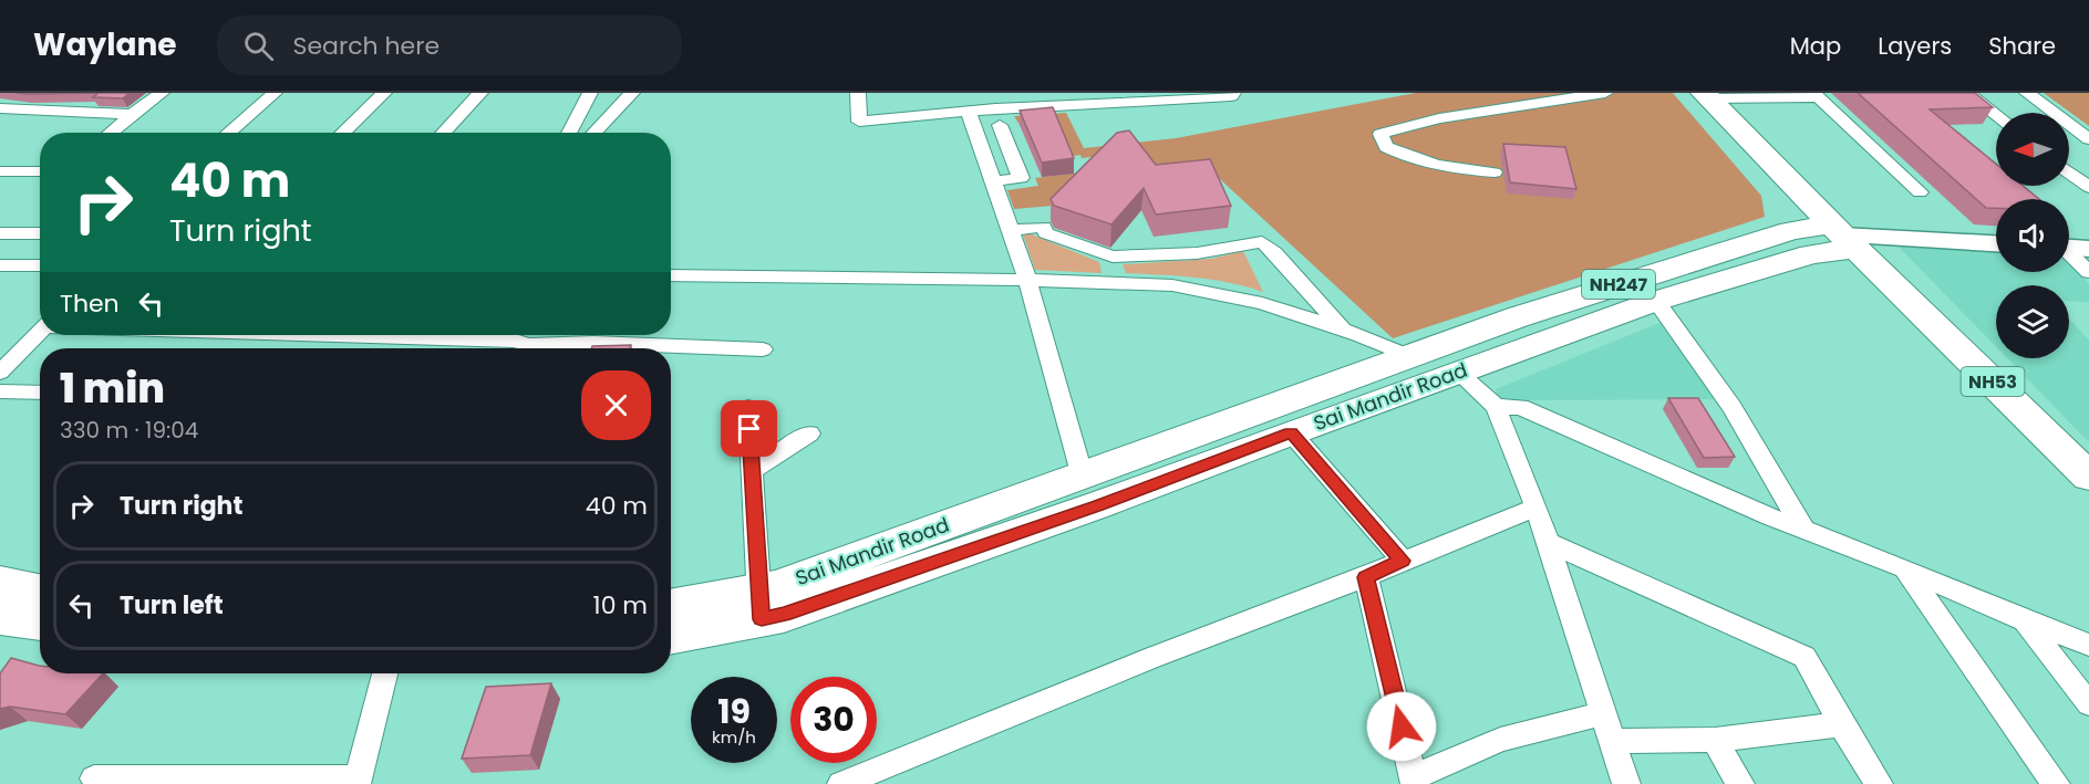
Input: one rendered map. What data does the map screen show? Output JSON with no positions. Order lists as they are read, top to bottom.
{
  "streets": {
    "highway": ["NH247", "NH53", "Sai Mandir Road"]
  },
  "crossings": [
    ["NH53", "Sai Mandir Road"]
  ],
  "north": "left",
  "page": {
    "header": "Waylane",
    "search": "Search here",
    "nav": ["Map", "Layers", "Share"],
    "turn": ["40 m", "Turn right"],
    "then": "Then",
    "heading": ["1 min", "330 m · 19:04"],
    "list": [
      {
        "name": "Turn right",
        "value": "40 m"
      },
      {
        "name": "Turn left",
        "value": "10 m"
      }
    ],
    "speed": "19 km/h",
    "limit": "30"
  }
}
